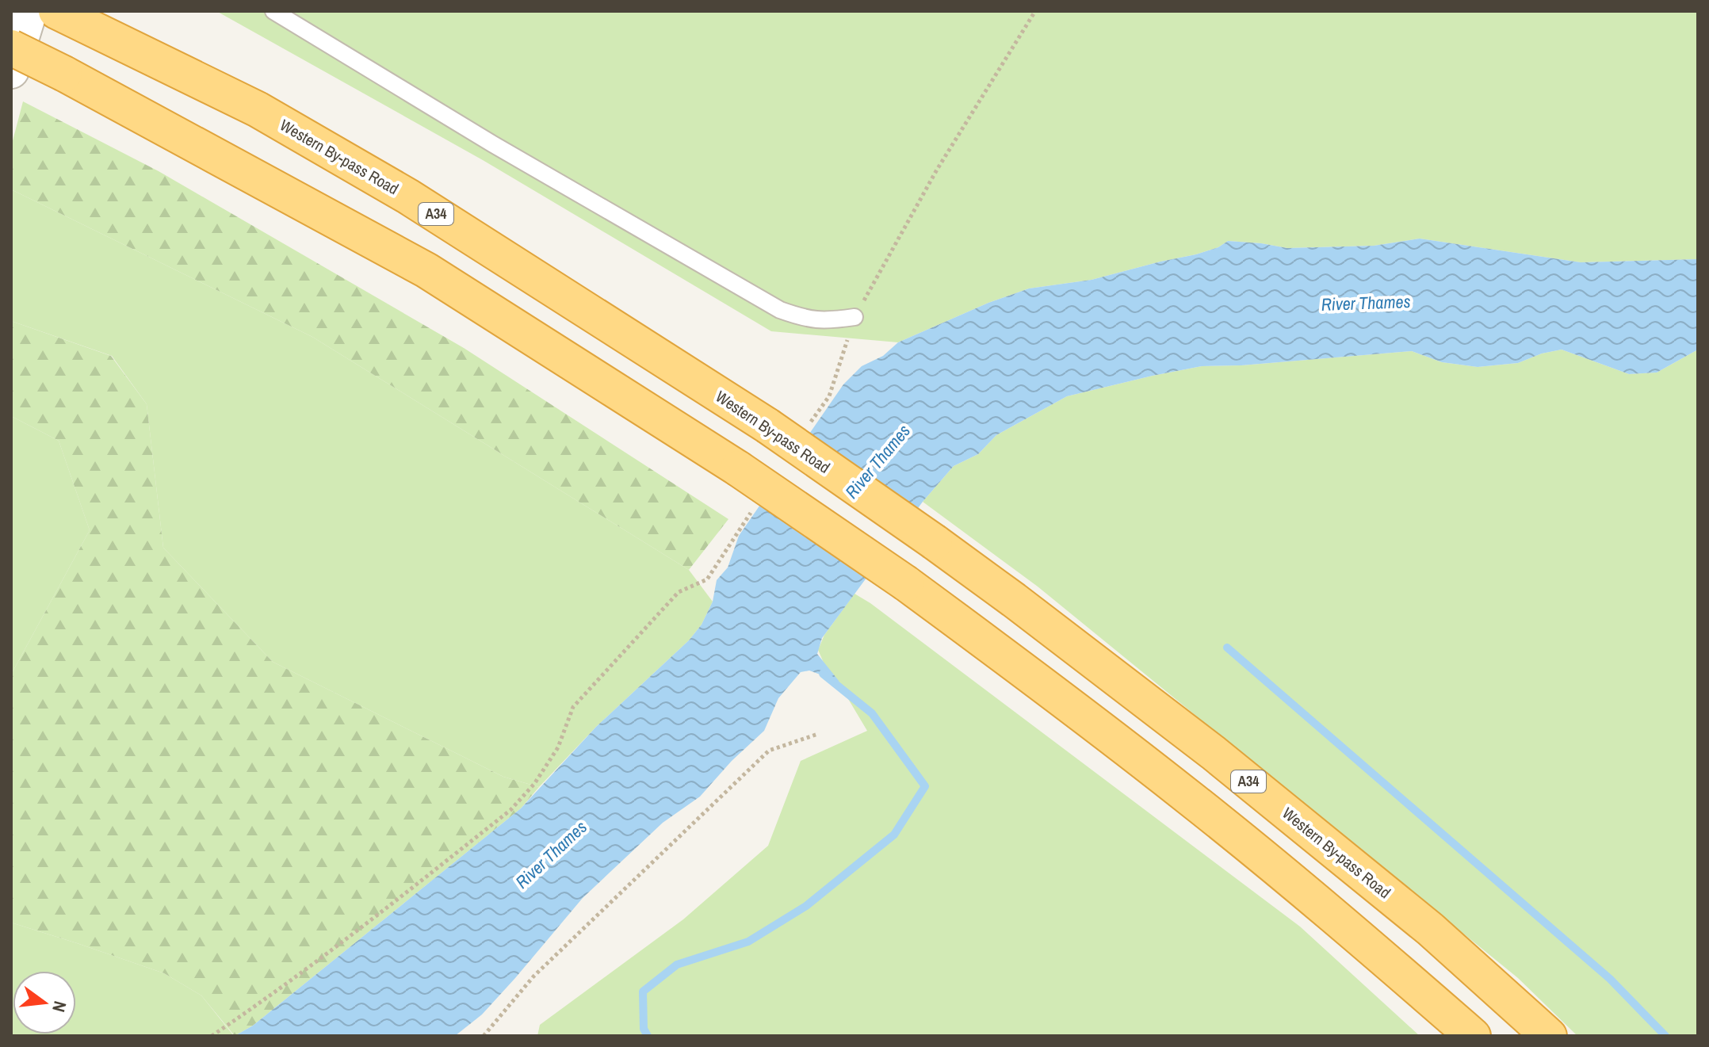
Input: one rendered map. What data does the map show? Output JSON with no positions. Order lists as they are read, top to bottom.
{
  "streets": {
    "highway": ["Western By-pass Road", "A34"]
  },
  "water": ["River Thames"],
  "north": "right"
}
